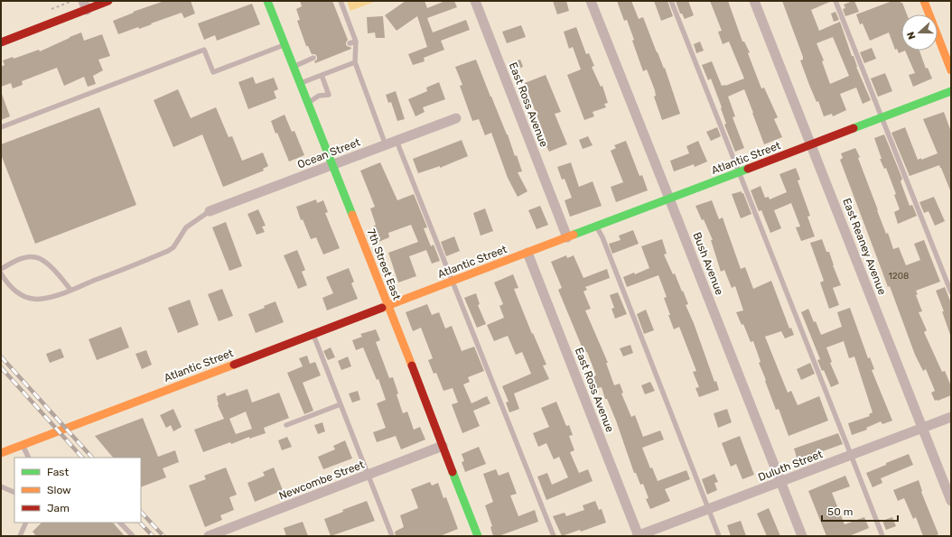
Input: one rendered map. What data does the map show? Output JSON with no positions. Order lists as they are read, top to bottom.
{
  "streets": {
    "street": [
      "East Ross Avenue",
      "Ocean Street",
      "Atlantic Street",
      "East Reaney Avenue",
      "Bush Avenue",
      "7th Street East",
      "Duluth Street",
      "Newcombe Street"
    ]
  },
  "crossings": [
    ["East Ross Avenue", "Atlantic Street"],
    ["East Ross Avenue", "Duluth Street"],
    ["Ocean Street", "7th Street East"],
    ["Atlantic Street", "East Reaney Avenue"],
    ["Atlantic Street", "Bush Avenue"],
    ["Atlantic Street", "7th Street East"],
    ["East Reaney Avenue", "Duluth Street"],
    ["Bush Avenue", "Duluth Street"],
    ["7th Street East", "Newcombe Street"]
  ],
  "house_numbers": ["1208"],
  "legend": ["Fast", "Slow", "Jam"],
  "scale_bar": "50 m",
  "north": "left"
}
